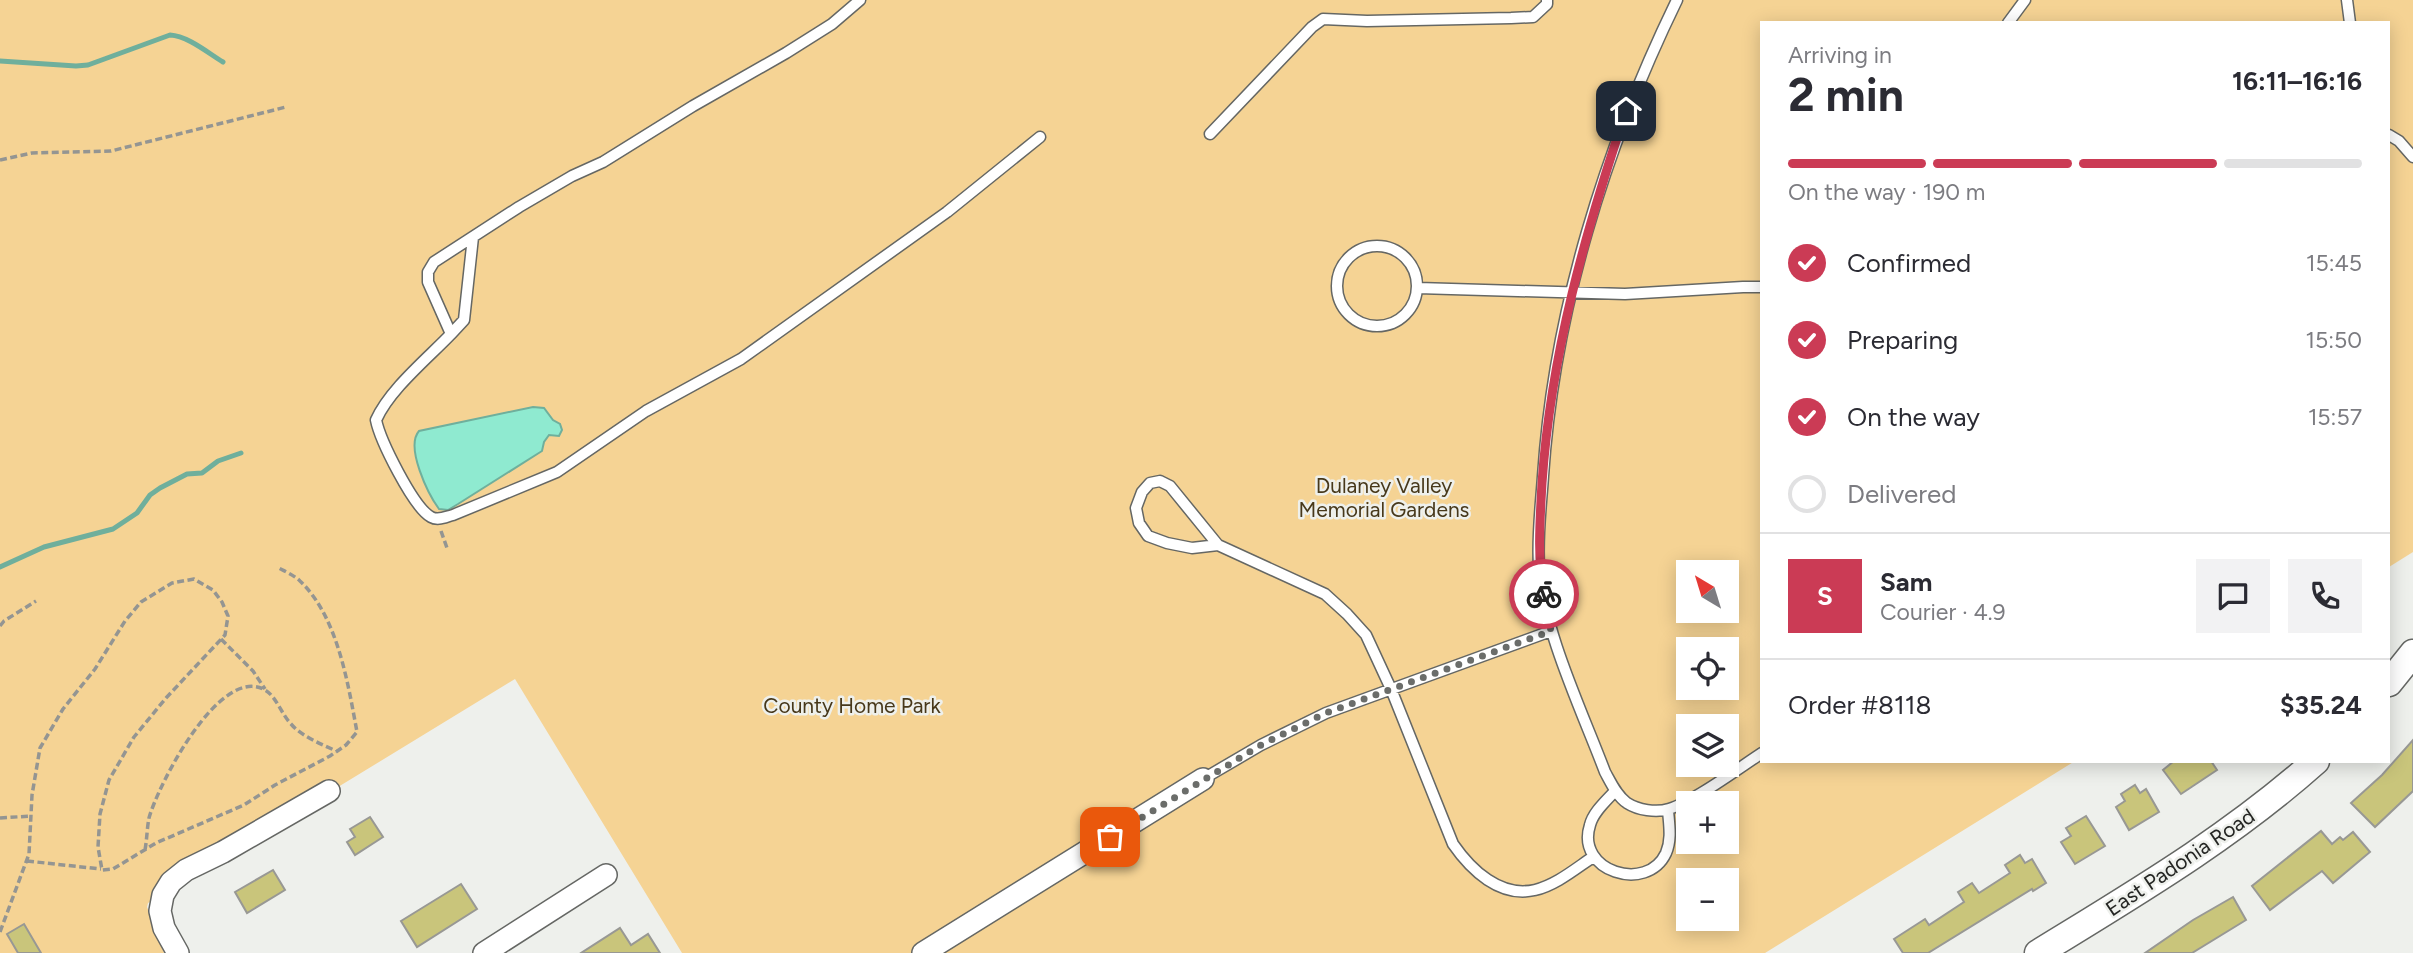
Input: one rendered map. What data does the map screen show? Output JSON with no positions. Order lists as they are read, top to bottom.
{
  "streets": {
    "street": ["East Padonia Road"]
  },
  "parks": ["Dulaney Valley Memorial Gardens", "County Home Park"],
  "north": "top left",
  "page": {
    "heading": ["2 min", "Arriving in", "16:11–16:16"],
    "panel": [
      "Sam",
      "Courier · 4.9",
      "Order #8118",
      "$35.24"
    ],
    "bar": "On the way · 190 m",
    "list": [
      ["Confirmed", "15:45"],
      ["Preparing", "15:50"],
      ["On the way", "15:57"],
      "Delivered"
    ],
    "round": "S",
    "map_buttons": ["+", "−"]
  }
}
